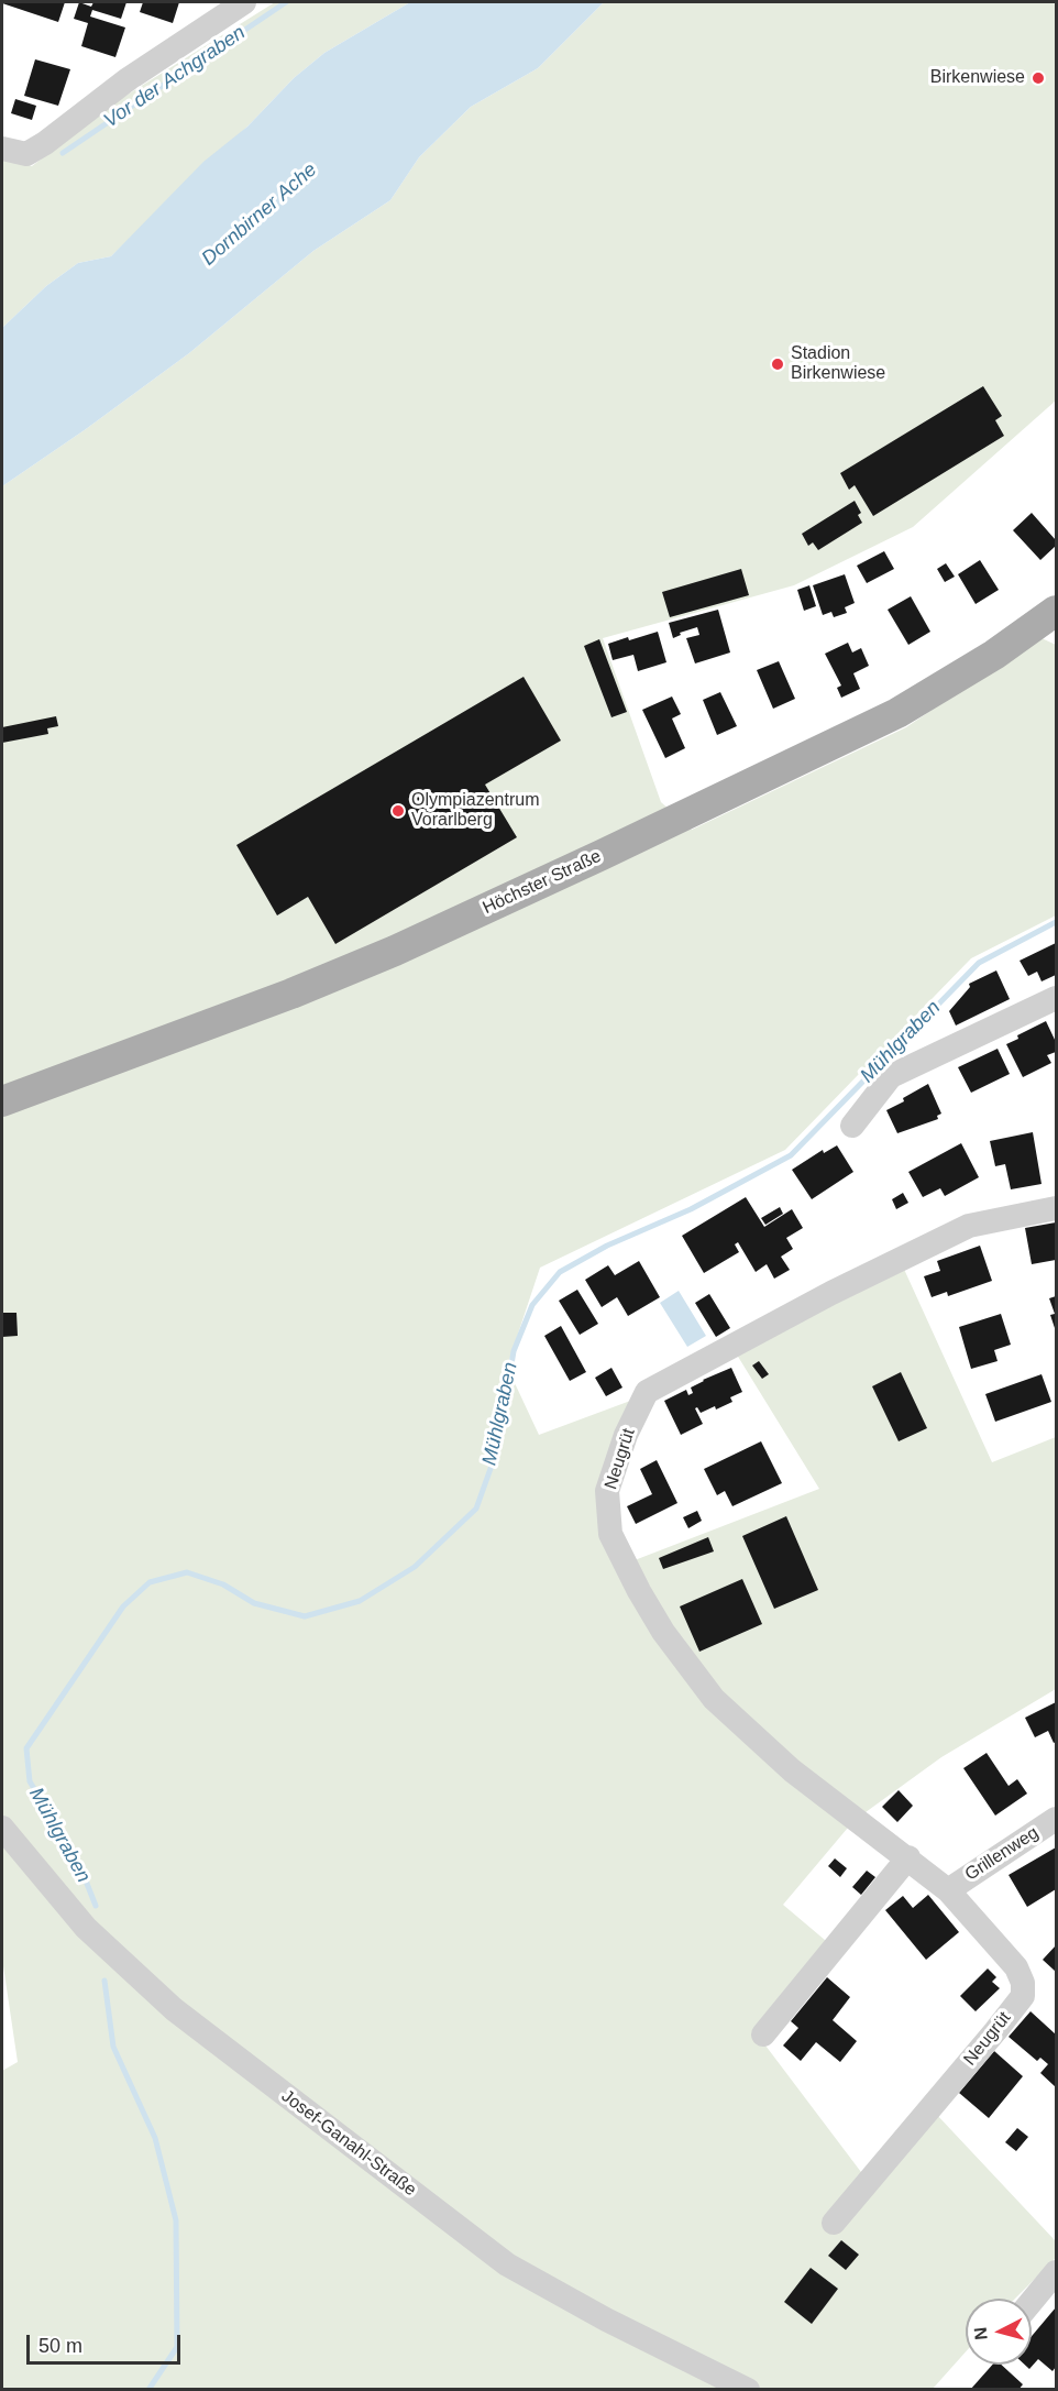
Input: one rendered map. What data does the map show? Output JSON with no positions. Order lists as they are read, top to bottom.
{
  "streets": {
    "main road": ["Höchster Straße"],
    "street": ["Neugrüt", "Grillenweg", "Josef-Ganahl-Straße"]
  },
  "crossings": [
    ["Neugrüt", "Grillenweg"]
  ],
  "water": ["Vor der Achgraben", "Dornbirner Ache", "Mühlgraben"],
  "places": ["Birkenwiese", "Stadion Birkenwiese", "Olympiazentrum Vorarlberg"],
  "scale_bar": "50 m",
  "north": "left"
}
